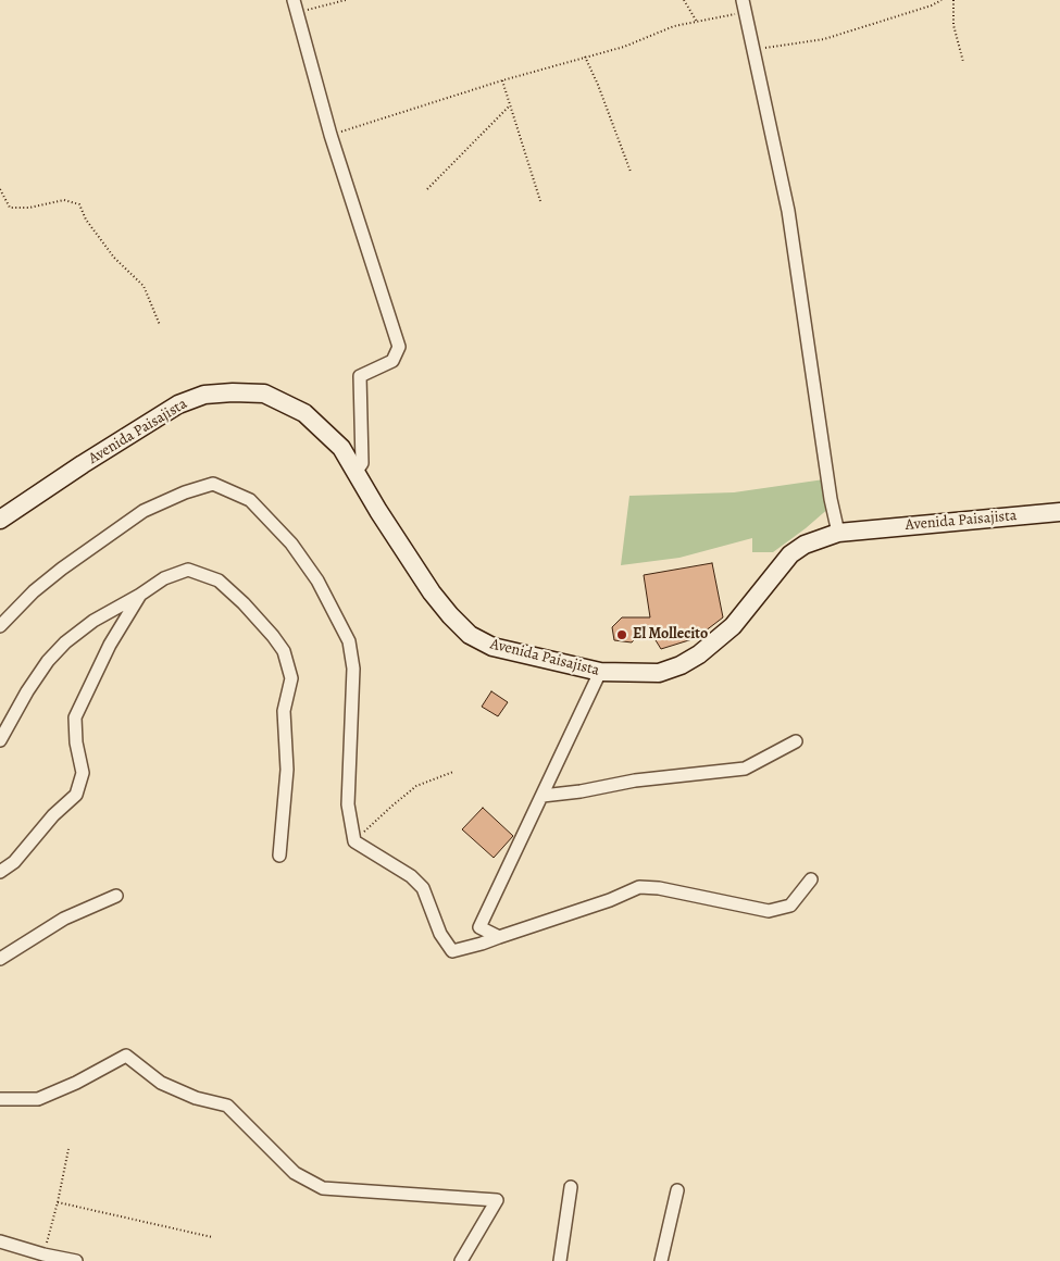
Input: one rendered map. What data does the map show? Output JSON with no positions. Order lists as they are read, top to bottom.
{
  "streets": {
    "main road": ["Avenida Paisajista"]
  },
  "places": ["El Mollecito"]
}
